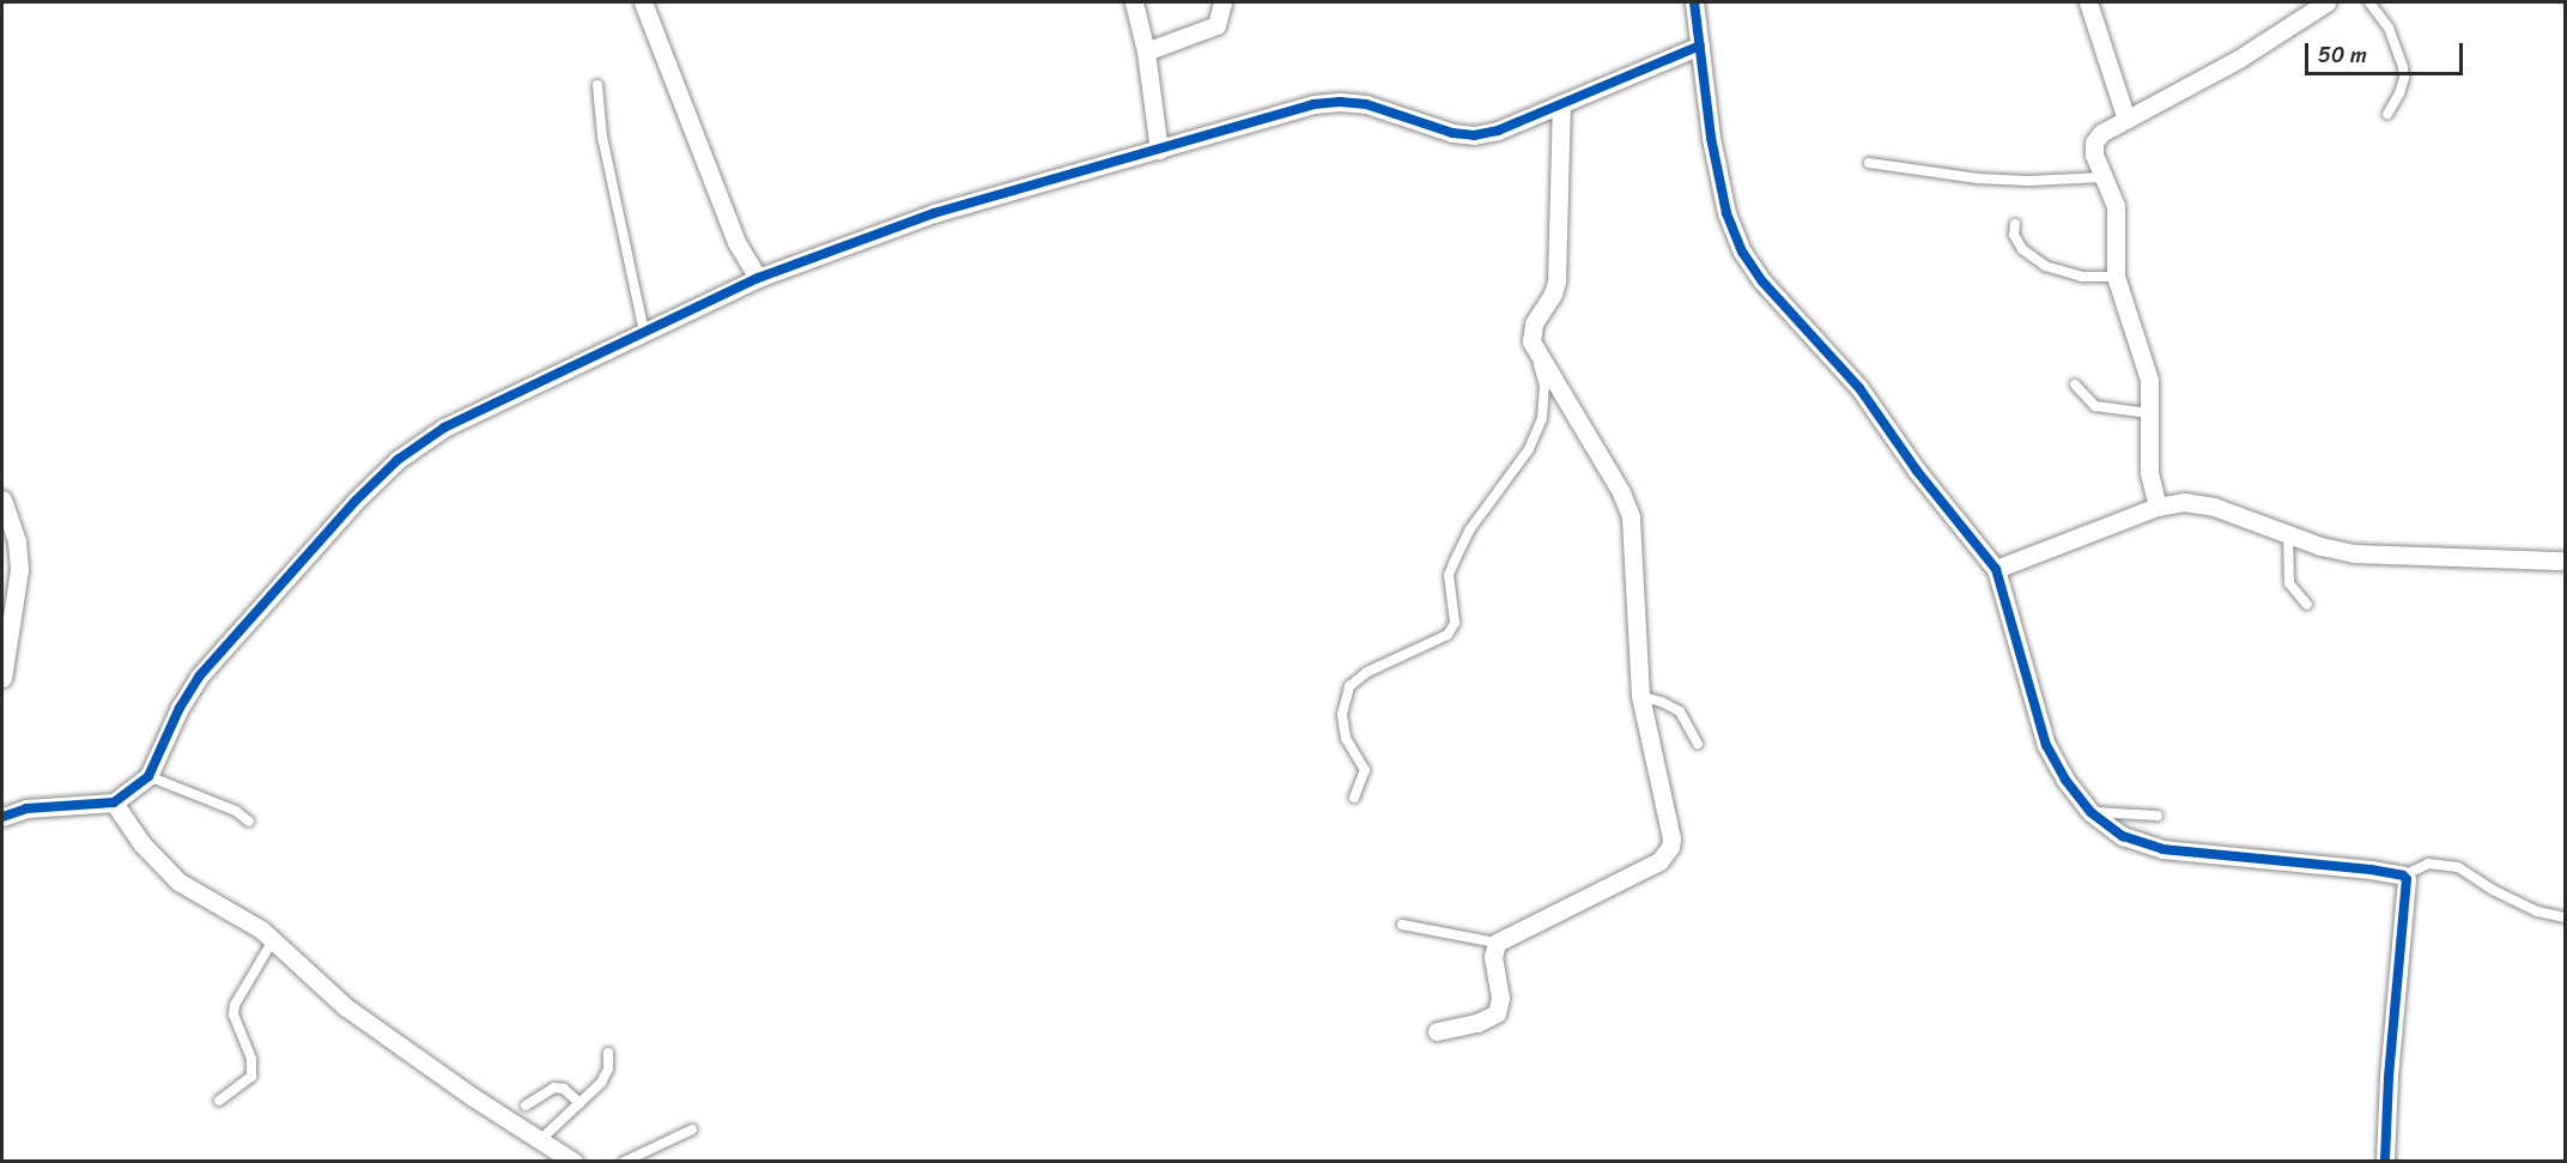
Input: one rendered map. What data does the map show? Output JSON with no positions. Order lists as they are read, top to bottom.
{
  "scale_bar": "50 m"
}
